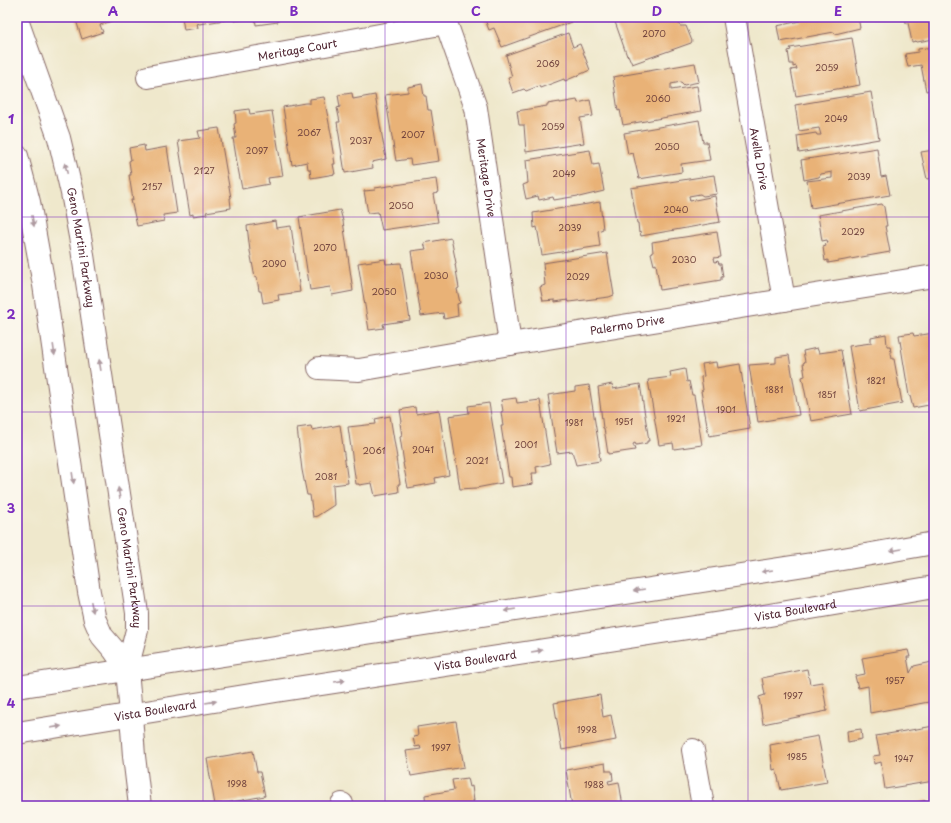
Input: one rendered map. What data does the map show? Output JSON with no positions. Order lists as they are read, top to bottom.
{
  "streets": {
    "street": [
      "Meritage Court",
      "Avella Drive",
      "Meritage Drive",
      "Geno Martini Parkway",
      "Palermo Drive",
      "Vista Boulevard"
    ]
  },
  "crossings": [
    ["Meritage Court", "Meritage Drive"],
    ["Avella Drive", "Palermo Drive"],
    ["Meritage Drive", "Palermo Drive"]
  ],
  "house_numbers": [
    "2070",
    "2069",
    "2059",
    "2060",
    "2049",
    "2059",
    "2067",
    "2007",
    "2037",
    "2050",
    "2097",
    "2127",
    "2049",
    "2039",
    "2157",
    "2050",
    "2040",
    "2039",
    "2029",
    "2070",
    "2030",
    "2090",
    "2030",
    "2029",
    "2050",
    "1821",
    "1881",
    "1851",
    "1901",
    "1921",
    "1951",
    "1981",
    "2001",
    "2041",
    "2061",
    "2021",
    "2081",
    "1957",
    "1997",
    "1998",
    "1997",
    "1985",
    "1947",
    "1998",
    "1988"
  ],
  "grid": {
    "columns": [
      "A",
      "B",
      "C",
      "D",
      "E"
    ],
    "rows": [
      "1",
      "2",
      "3",
      "4"
    ]
  }
}
